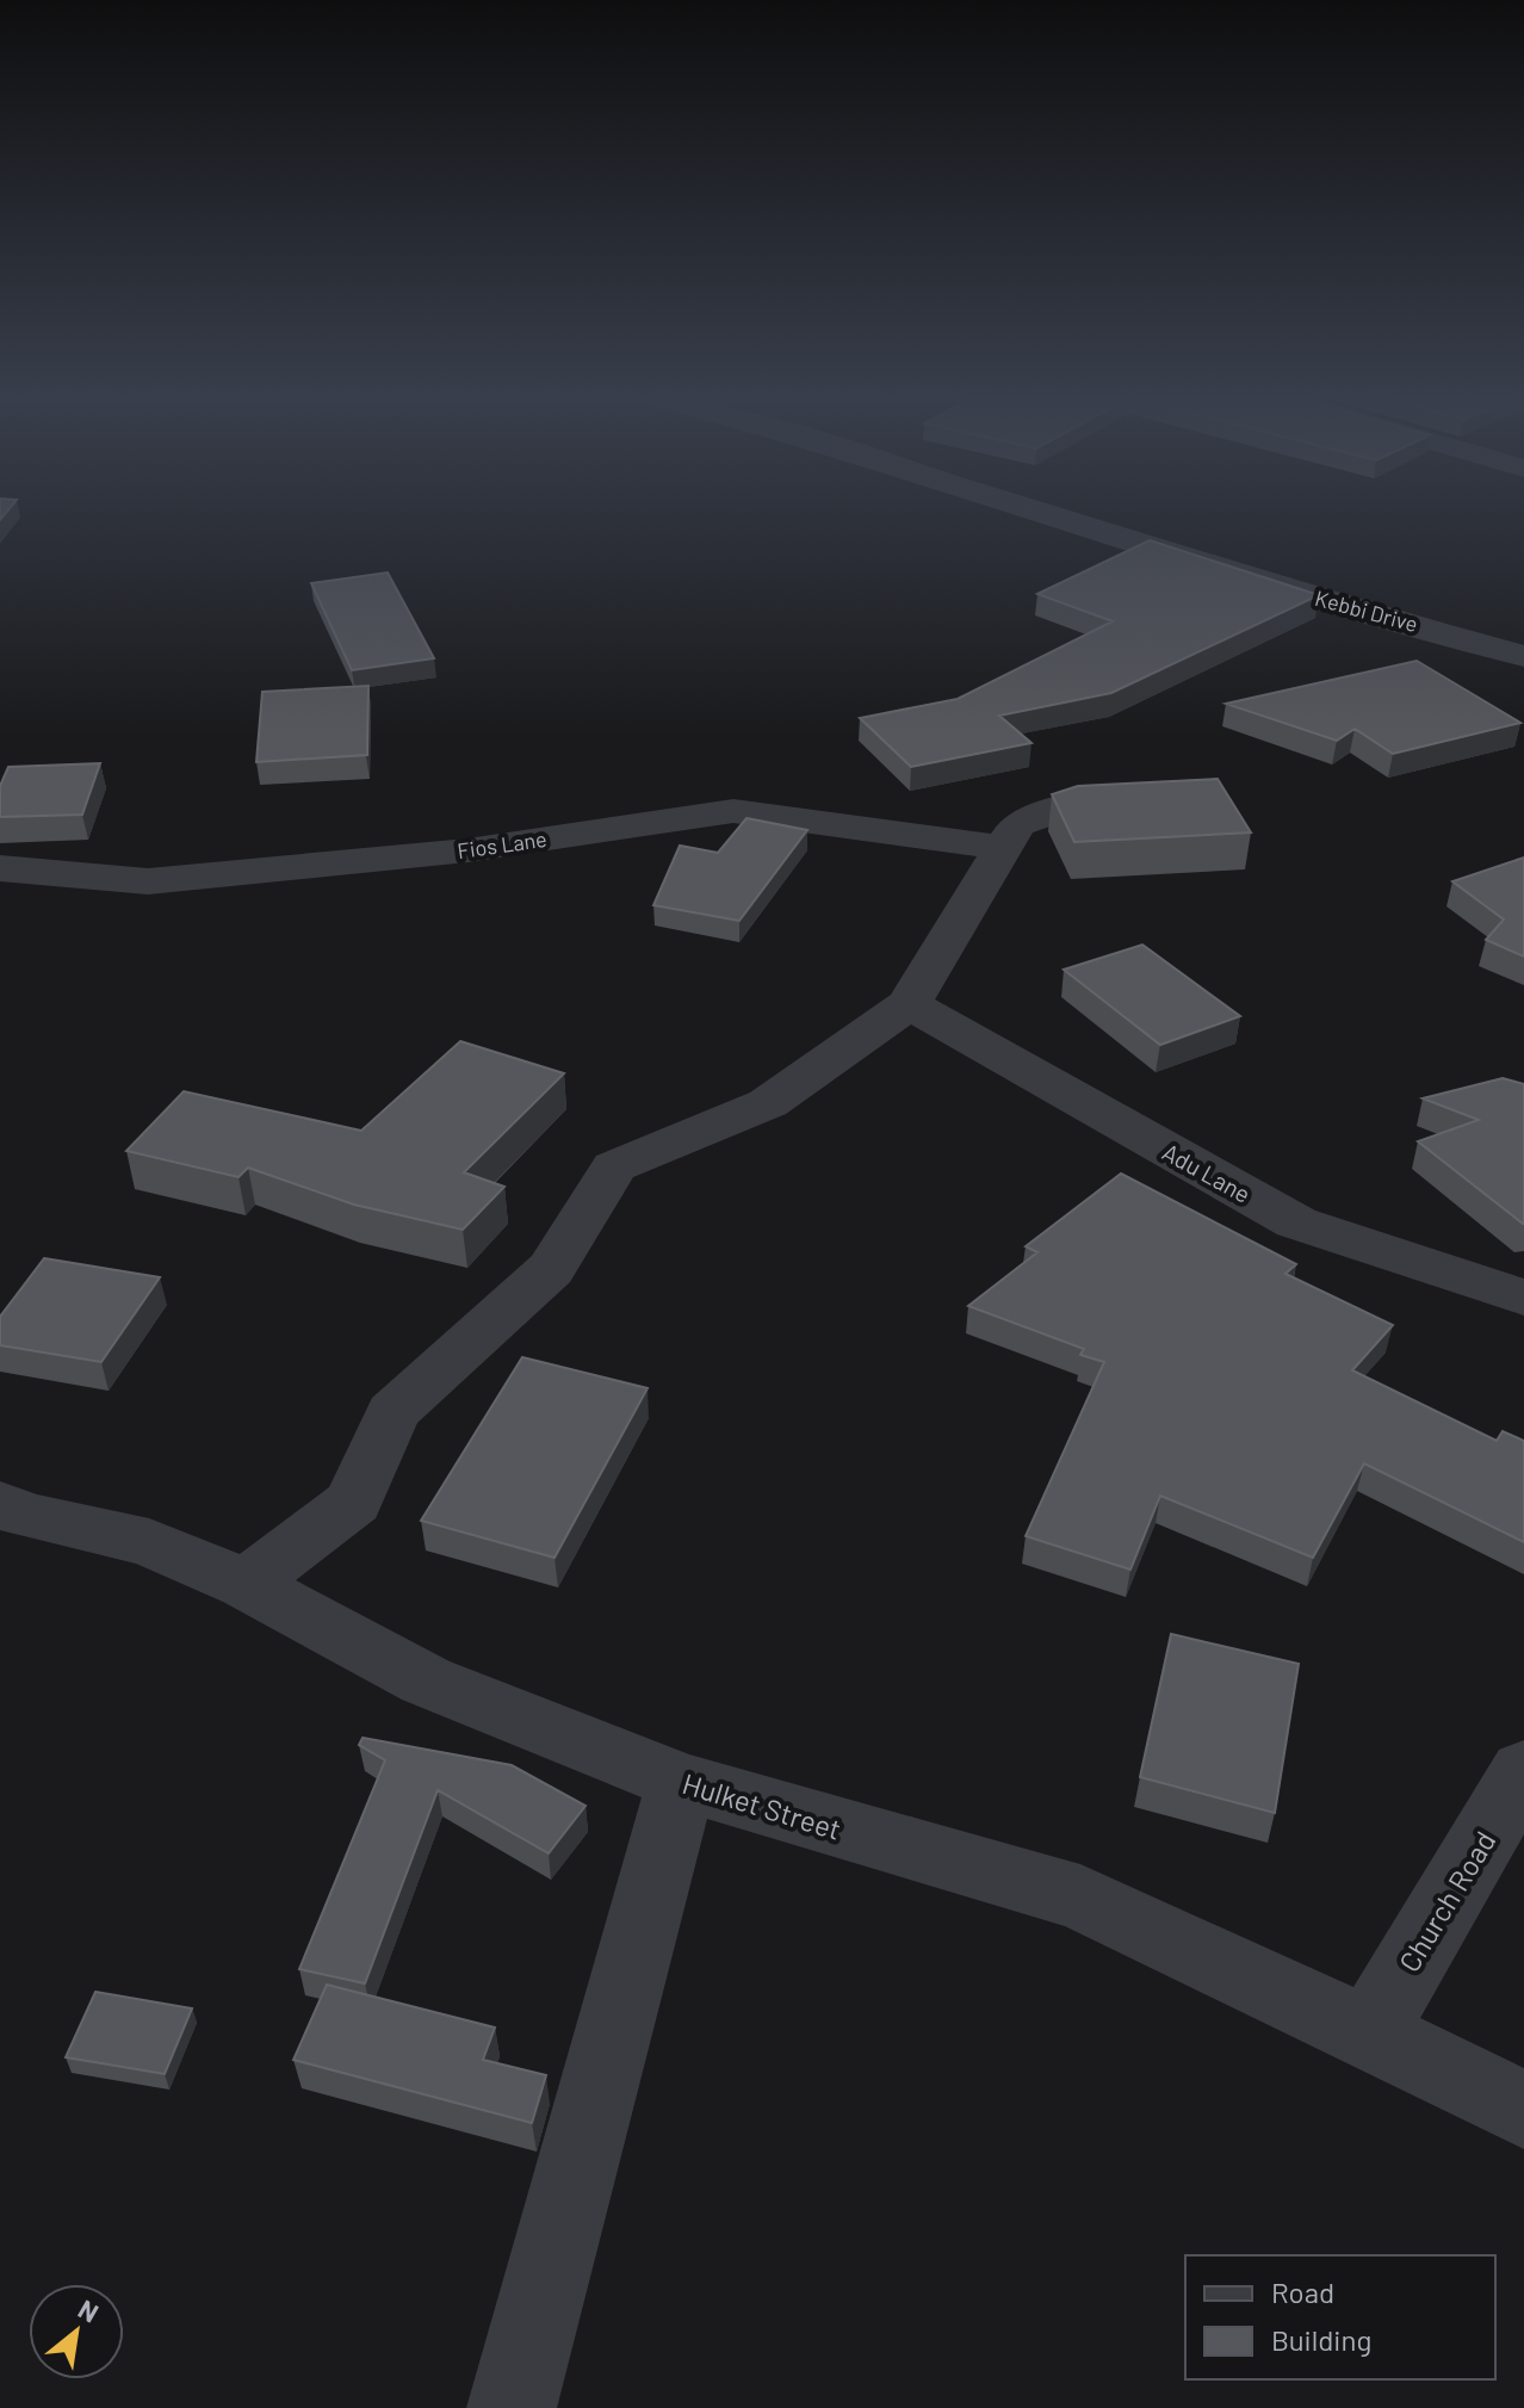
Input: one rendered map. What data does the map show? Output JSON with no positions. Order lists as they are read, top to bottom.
{
  "streets": {
    "street": [
      "Kebbi Drive",
      "Fios Lane",
      "Adu Lane",
      "Hulket Street",
      "Church Road"
    ]
  },
  "crossings": [
    ["Hulket Street", "Church Road"]
  ],
  "legend": ["Road", "Building"],
  "north": "top right"
}
